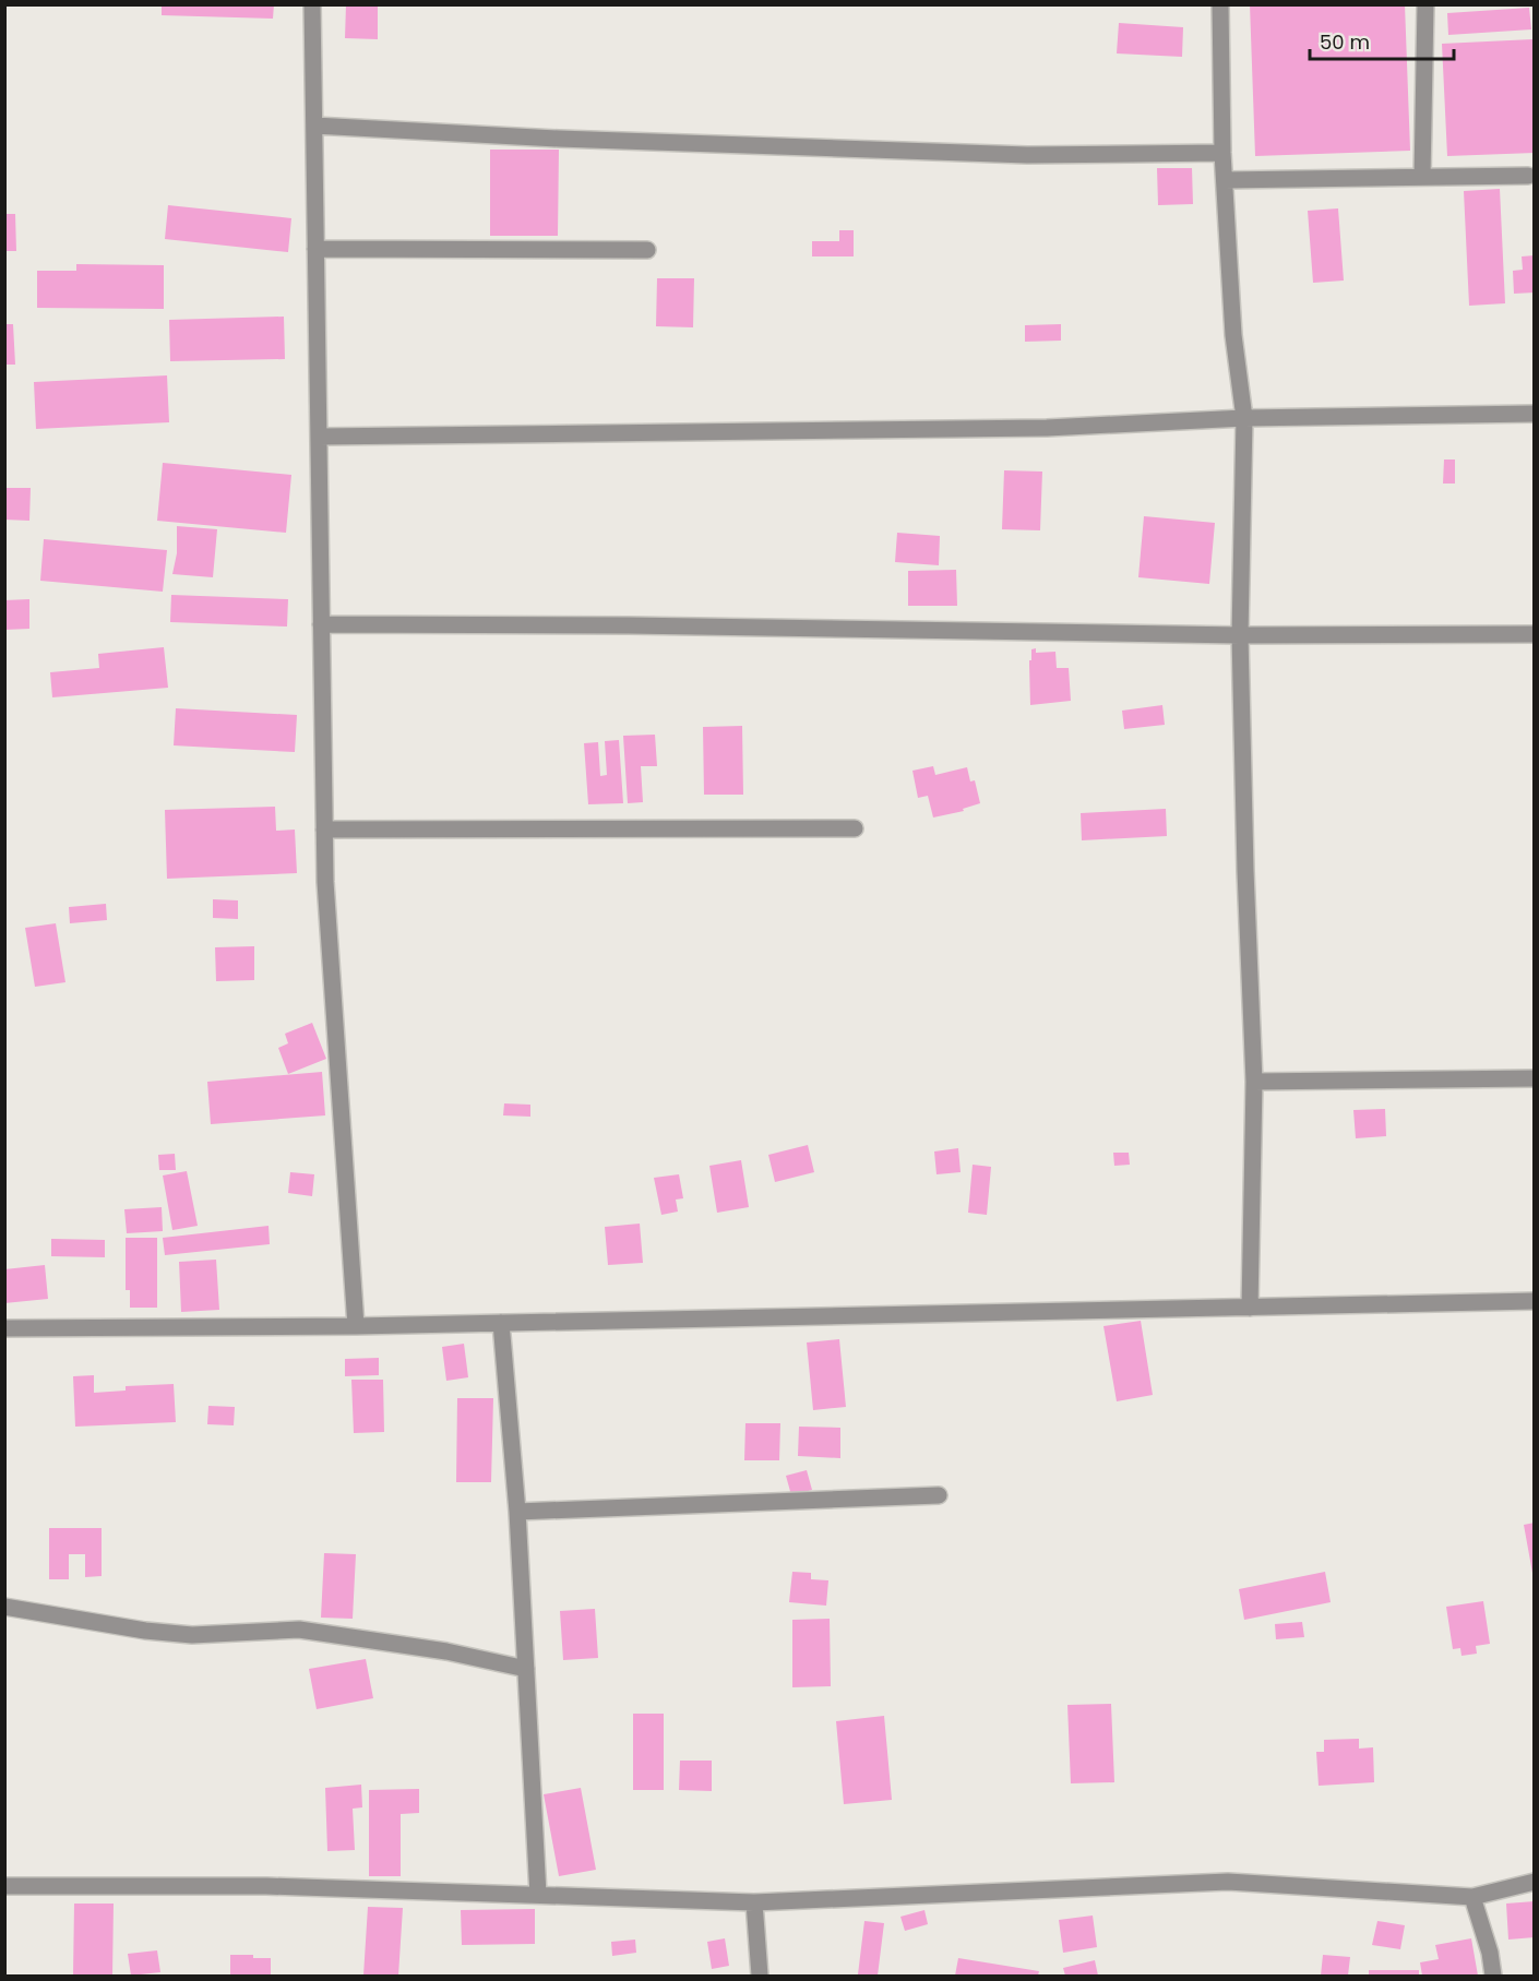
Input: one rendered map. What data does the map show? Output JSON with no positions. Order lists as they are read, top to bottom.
{
  "scale_bar": "50 m"
}
